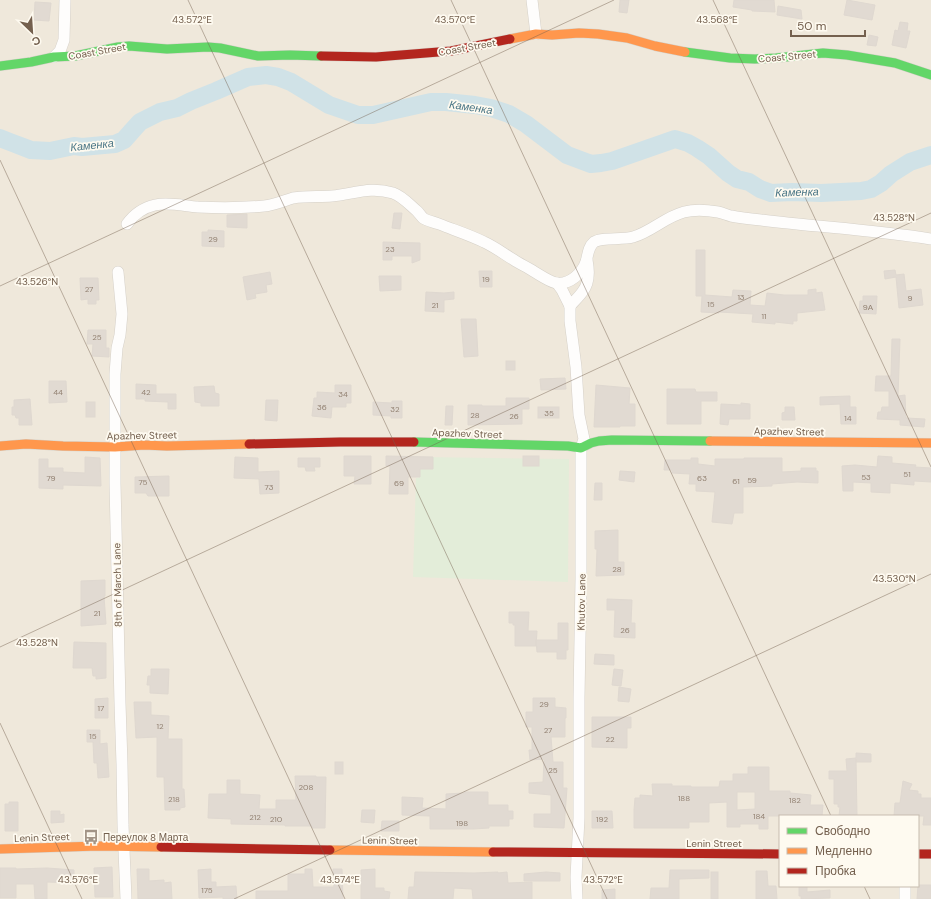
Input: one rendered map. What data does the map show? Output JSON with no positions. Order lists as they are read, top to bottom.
{
  "streets": {
    "street": [
      "Coast Street",
      "Apazhev Street",
      "8th of March Lane",
      "Khutov Lane",
      "Lenin Street"
    ]
  },
  "crossings": [
    ["Apazhev Street", "8th of March Lane"],
    ["Apazhev Street", "Khutov Lane"],
    ["8th of March Lane", "Lenin Street"],
    ["Khutov Lane", "Lenin Street"]
  ],
  "water": ["Каменка"],
  "places": {
    "bus stop": ["Переулок 8 Марта"]
  },
  "house_numbers": [
    "29",
    "23",
    "19",
    "27",
    "13",
    "9",
    "15",
    "21",
    "9А",
    "11",
    "25",
    "44",
    "42",
    "34",
    "36",
    "32",
    "35",
    "28",
    "26",
    "14",
    "51",
    "53",
    "79",
    "63",
    "59",
    "61",
    "75",
    "69",
    "73",
    "28",
    "21",
    "26",
    "29",
    "17",
    "12",
    "27",
    "15",
    "22",
    "25",
    "208",
    "188",
    "218",
    "182",
    "184",
    "212",
    "210",
    "192",
    "198",
    "175"
  ],
  "legend": ["Свободно", "Медленно", "Пробка"],
  "scale_bar": "50 m",
  "north": "bottom right",
  "coordinates": [
    "43.572°E",
    "43.570°E",
    "43.568°E",
    "43.528°N",
    "43.526°N",
    "43.530°N",
    "43.576°E",
    "43.574°E"
  ]
}
